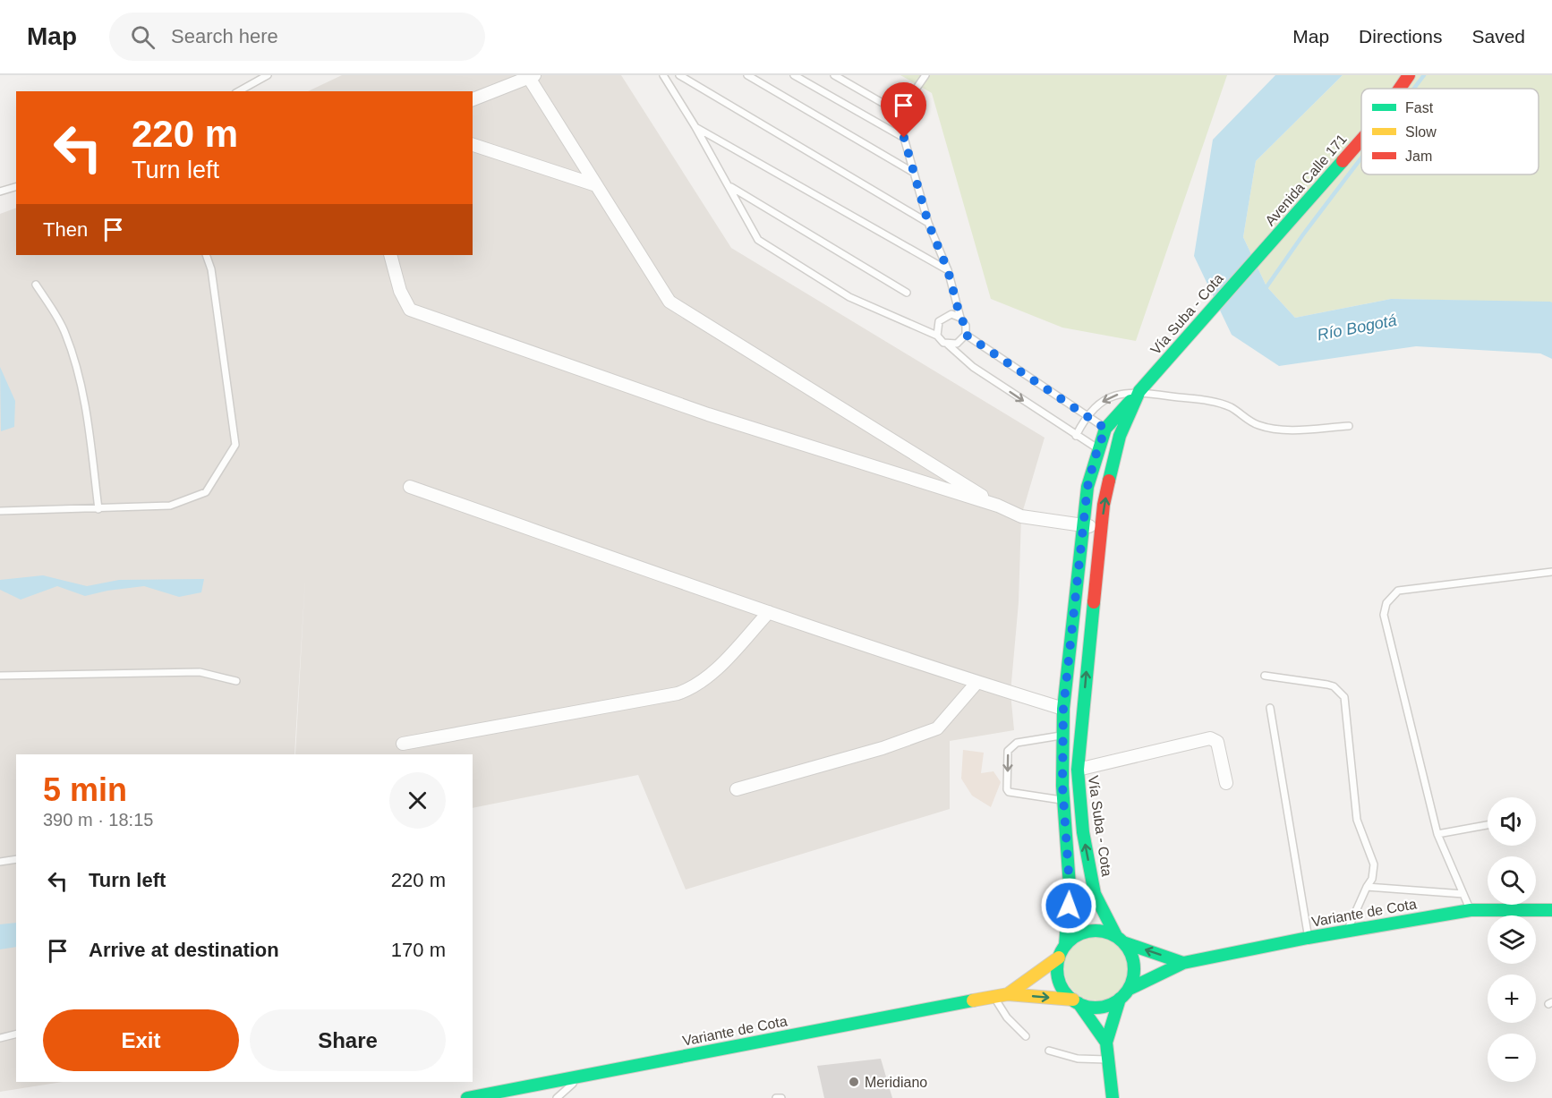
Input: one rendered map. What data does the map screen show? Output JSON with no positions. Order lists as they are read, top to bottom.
{
  "streets": {
    "main road": ["Avenida Calle 171", "Vía Suba - Cota", "Variante de Cota"]
  },
  "crossings": [
    ["Avenida Calle 171", "Vía Suba - Cota"],
    ["Vía Suba - Cota", "Variante de Cota"]
  ],
  "water": ["Río Bogotá"],
  "places": ["Meridiano"],
  "legend": ["Fast", "Slow", "Jam"],
  "page": {
    "header": "Map",
    "search": "Search here",
    "nav": ["Map", "Directions", "Saved"],
    "turn": ["220 m", "Turn left"],
    "then": "Then",
    "heading": ["5 min", "390 m · 18:15"],
    "map_buttons": ["+", "−"],
    "list": [
      {
        "name": "Turn left",
        "value": "220 m"
      },
      {
        "name": "Arrive at destination",
        "value": "170 m"
      }
    ],
    "buttons": ["Exit", "Share"]
  }
}
